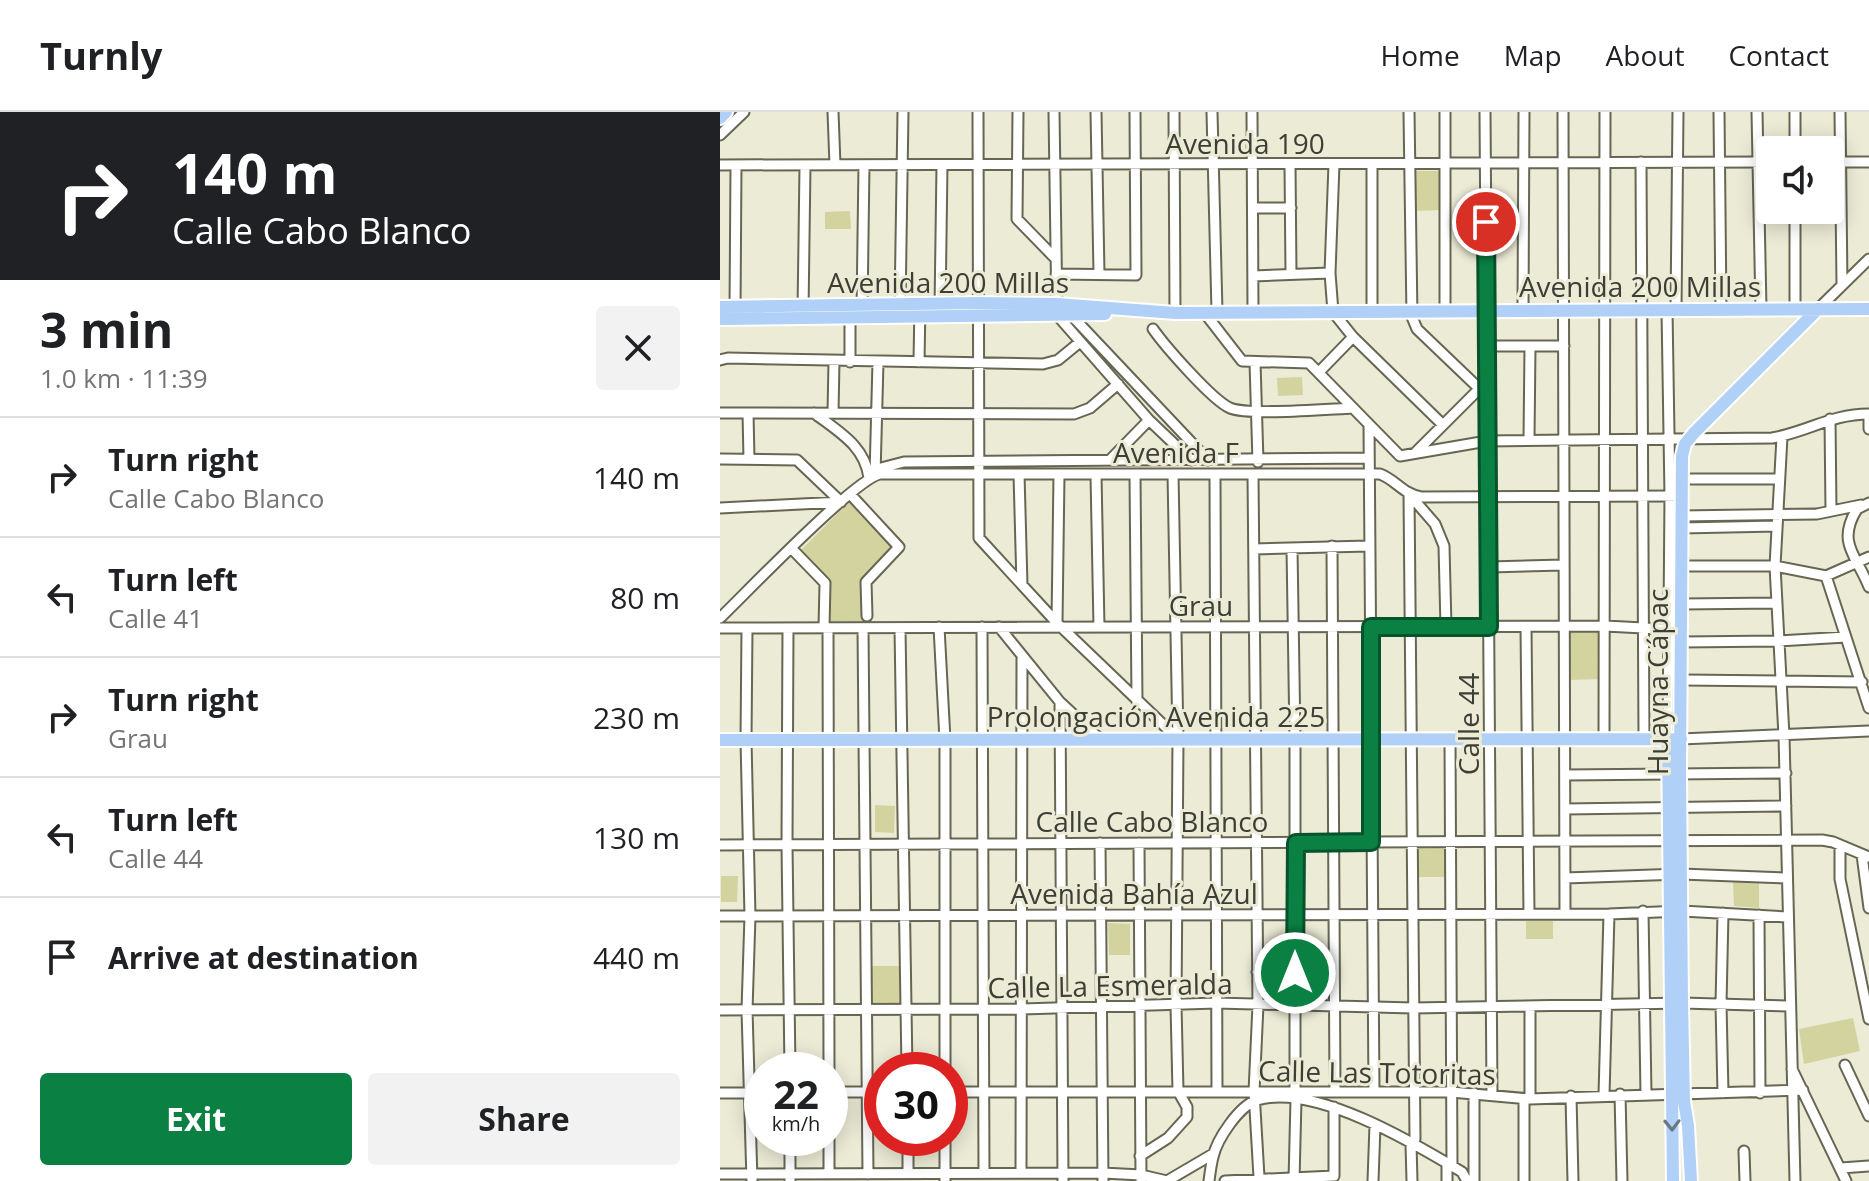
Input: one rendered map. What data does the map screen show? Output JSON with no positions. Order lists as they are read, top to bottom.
{
  "streets": {
    "main road": ["Avenida 200 Millas", "Huayna Cápac", "Prolongación Avenida 225"],
    "street": [
      "Avenida 190",
      "Avenida F",
      "Grau",
      "Calle 44",
      "Calle Cabo Blanco",
      "Avenida Bahía Azul",
      "Calle La Esmeralda",
      "Calle Las Totoritas"
    ]
  },
  "crossings": [
    ["Avenida 190", "Huayna Cápac"],
    ["Avenida 190", "Calle 44"],
    ["Avenida 200 Millas", "Huayna Cápac"],
    ["Avenida 200 Millas", "Calle 44"],
    ["Avenida F", "Huayna Cápac"],
    ["Avenida F", "Calle 44"],
    ["Grau", "Huayna Cápac"],
    ["Grau", "Calle 44"],
    ["Huayna Cápac", "Prolongación Avenida 225"],
    ["Huayna Cápac", "Calle Cabo Blanco"],
    ["Huayna Cápac", "Avenida Bahía Azul"],
    ["Huayna Cápac", "Calle La Esmeralda"],
    ["Huayna Cápac", "Calle Las Totoritas"],
    ["Prolongación Avenida 225", "Calle 44"],
    ["Calle 44", "Calle Cabo Blanco"],
    ["Calle 44", "Avenida Bahía Azul"],
    ["Calle 44", "Calle La Esmeralda"],
    ["Calle 44", "Calle Las Totoritas"]
  ],
  "page": {
    "header": "Turnly",
    "nav": [
      "Home",
      "Map",
      "About",
      "Contact"
    ],
    "turn": ["140 m", "Calle Cabo Blanco"],
    "heading": ["3 min", "1.0 km · 11:39"],
    "list": [
      {
        "name": "Turn right",
        "note": "Calle Cabo Blanco",
        "value": "140 m"
      },
      {
        "name": "Turn left",
        "note": "Calle 41",
        "value": "80 m"
      },
      {
        "name": "Turn right",
        "note": "Grau",
        "value": "230 m"
      },
      {
        "name": "Turn left",
        "note": "Calle 44",
        "value": "130 m"
      },
      {
        "name": "Arrive at destination",
        "value": "440 m"
      }
    ],
    "speed": "22 km/h",
    "limit": "30",
    "buttons": ["Exit", "Share"]
  }
}
